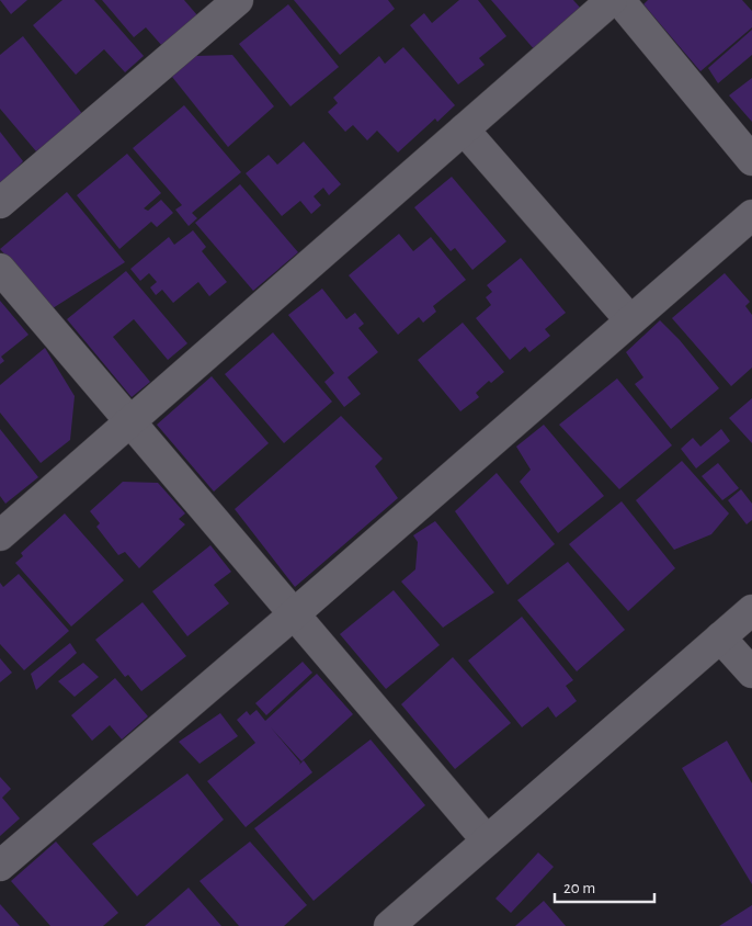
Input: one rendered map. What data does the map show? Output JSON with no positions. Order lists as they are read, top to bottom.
{
  "scale_bar": "20 m"
}
